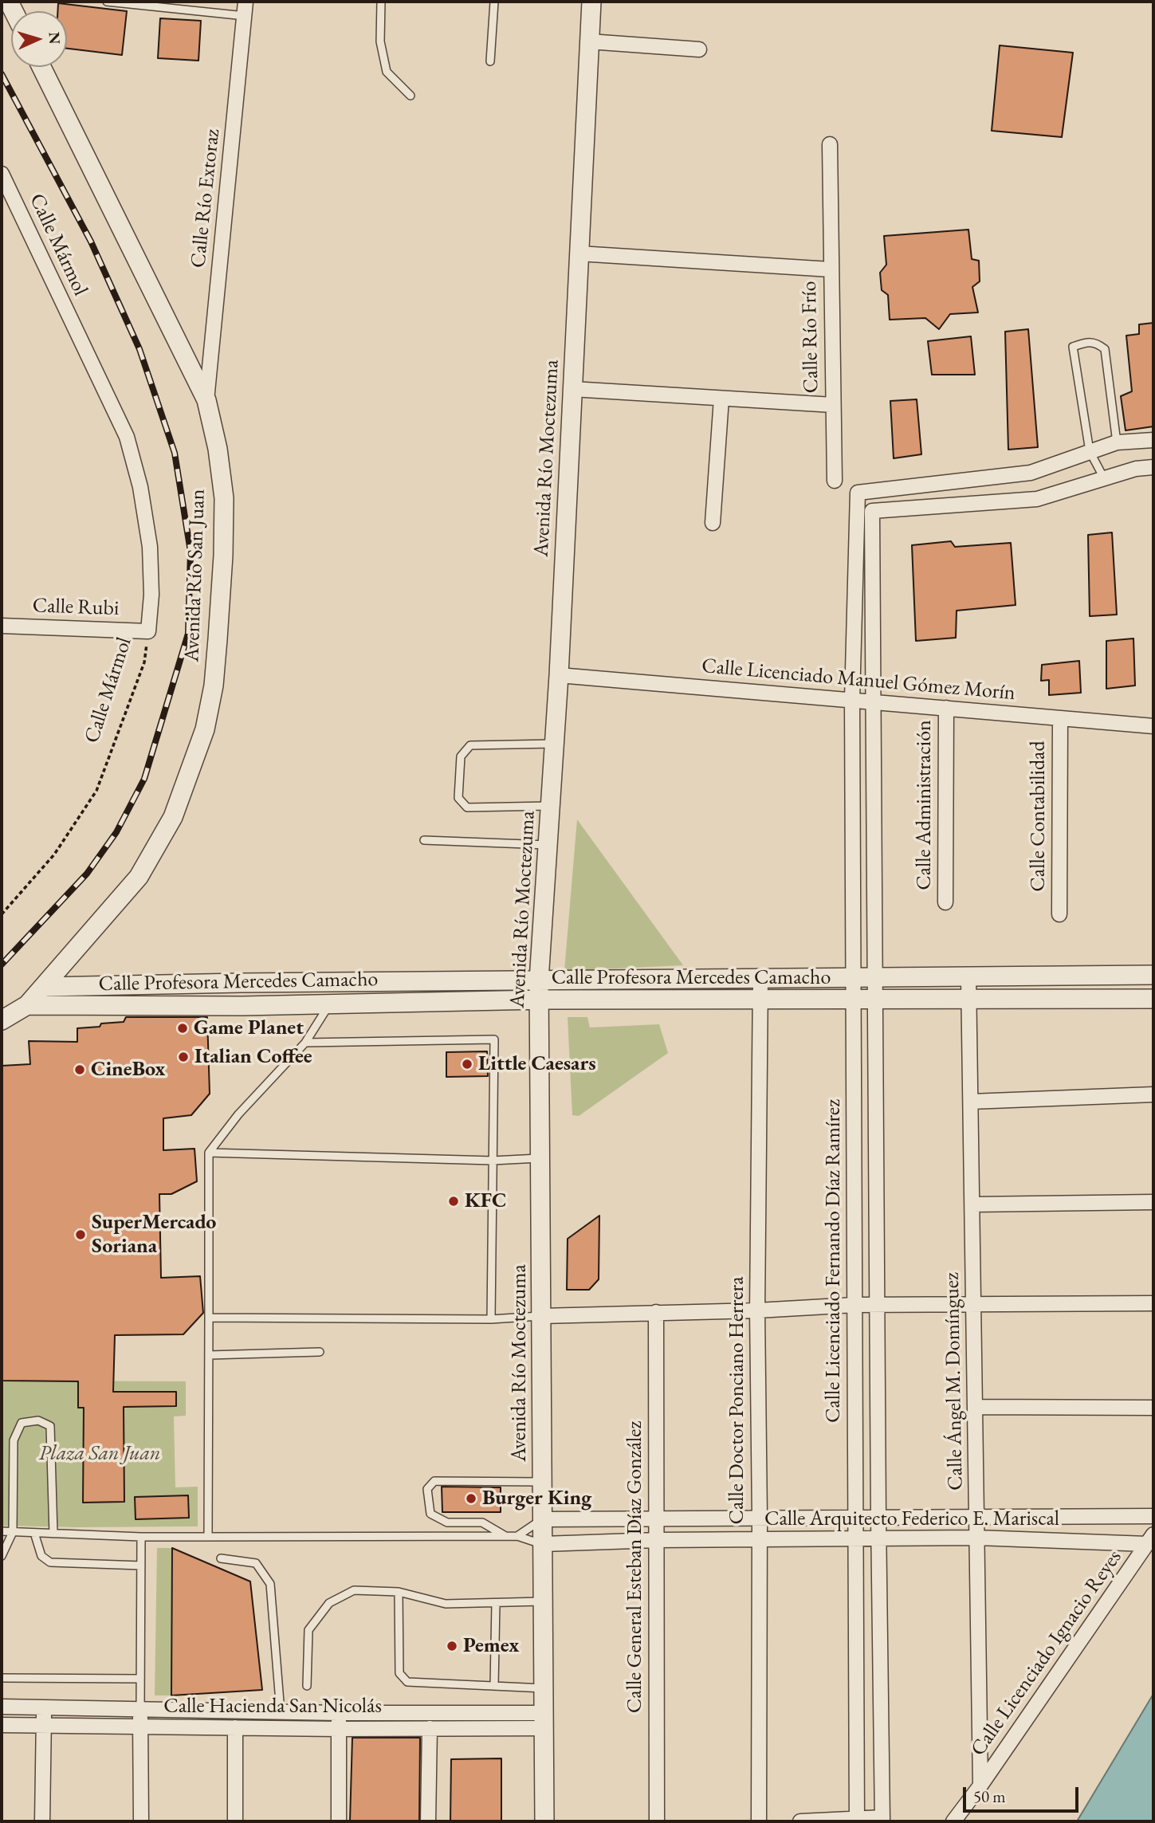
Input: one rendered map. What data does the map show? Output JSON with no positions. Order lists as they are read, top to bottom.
{
  "streets": {
    "street": [
      "Calle Río Extoraz",
      "Calle Mármol",
      "Calle Río Frío",
      "Avenida Río Moctezuma",
      "Avenida Río San Juan",
      "Calle Rubi",
      "Calle Licenciado Manuel Gómez Morín",
      "Calle Administración",
      "Calle Contabilidad",
      "Calle Profesora Mercedes Camacho",
      "Calle Licenciado Fernando Díaz Ramírez",
      "Calle Ángel M. Domínguez",
      "Calle Doctor Ponciano Herrera",
      "Calle Arquitecto Federico E. Mariscal",
      "Calle General Esteban Díaz González",
      "Calle Licenciado Ignacio Reyes",
      "Calle Hacienda San Nicolás"
    ]
  },
  "crossings": [
    ["Calle Río Extoraz", "Avenida Río San Juan"],
    ["Calle Mármol", "Calle Rubi"],
    ["Avenida Río Moctezuma", "Calle Licenciado Manuel Gómez Morín"],
    ["Avenida Río Moctezuma", "Calle Profesora Mercedes Camacho"],
    ["Avenida Río Moctezuma", "Calle Arquitecto Federico E. Mariscal"],
    ["Avenida Río Moctezuma", "Calle Hacienda San Nicolás"],
    ["Avenida Río San Juan", "Calle Profesora Mercedes Camacho"],
    ["Calle Licenciado Manuel Gómez Morín", "Calle Administración"],
    ["Calle Licenciado Manuel Gómez Morín", "Calle Contabilidad"],
    ["Calle Licenciado Manuel Gómez Morín", "Calle Licenciado Fernando Díaz Ramírez"],
    ["Calle Profesora Mercedes Camacho", "Calle Licenciado Fernando Díaz Ramírez"],
    ["Calle Profesora Mercedes Camacho", "Calle Ángel M. Domínguez"],
    ["Calle Profesora Mercedes Camacho", "Calle Doctor Ponciano Herrera"],
    ["Calle Licenciado Fernando Díaz Ramírez", "Calle Arquitecto Federico E. Mariscal"],
    ["Calle Ángel M. Domínguez", "Calle Arquitecto Federico E. Mariscal"],
    ["Calle Ángel M. Domínguez", "Calle Licenciado Ignacio Reyes"],
    ["Calle Doctor Ponciano Herrera", "Calle Arquitecto Federico E. Mariscal"],
    ["Calle Arquitecto Federico E. Mariscal", "Calle General Esteban Díaz González"],
    ["Calle Arquitecto Federico E. Mariscal", "Calle Licenciado Ignacio Reyes"]
  ],
  "parks": ["Plaza San Juan"],
  "places": [
    "Game Planet",
    "Italian Coffee",
    "Little Caesars",
    "CineBox",
    "KFC",
    "SuperMercado Soriana",
    "Burger King",
    "Pemex"
  ],
  "scale_bar": "50 m",
  "north": "right"
}
